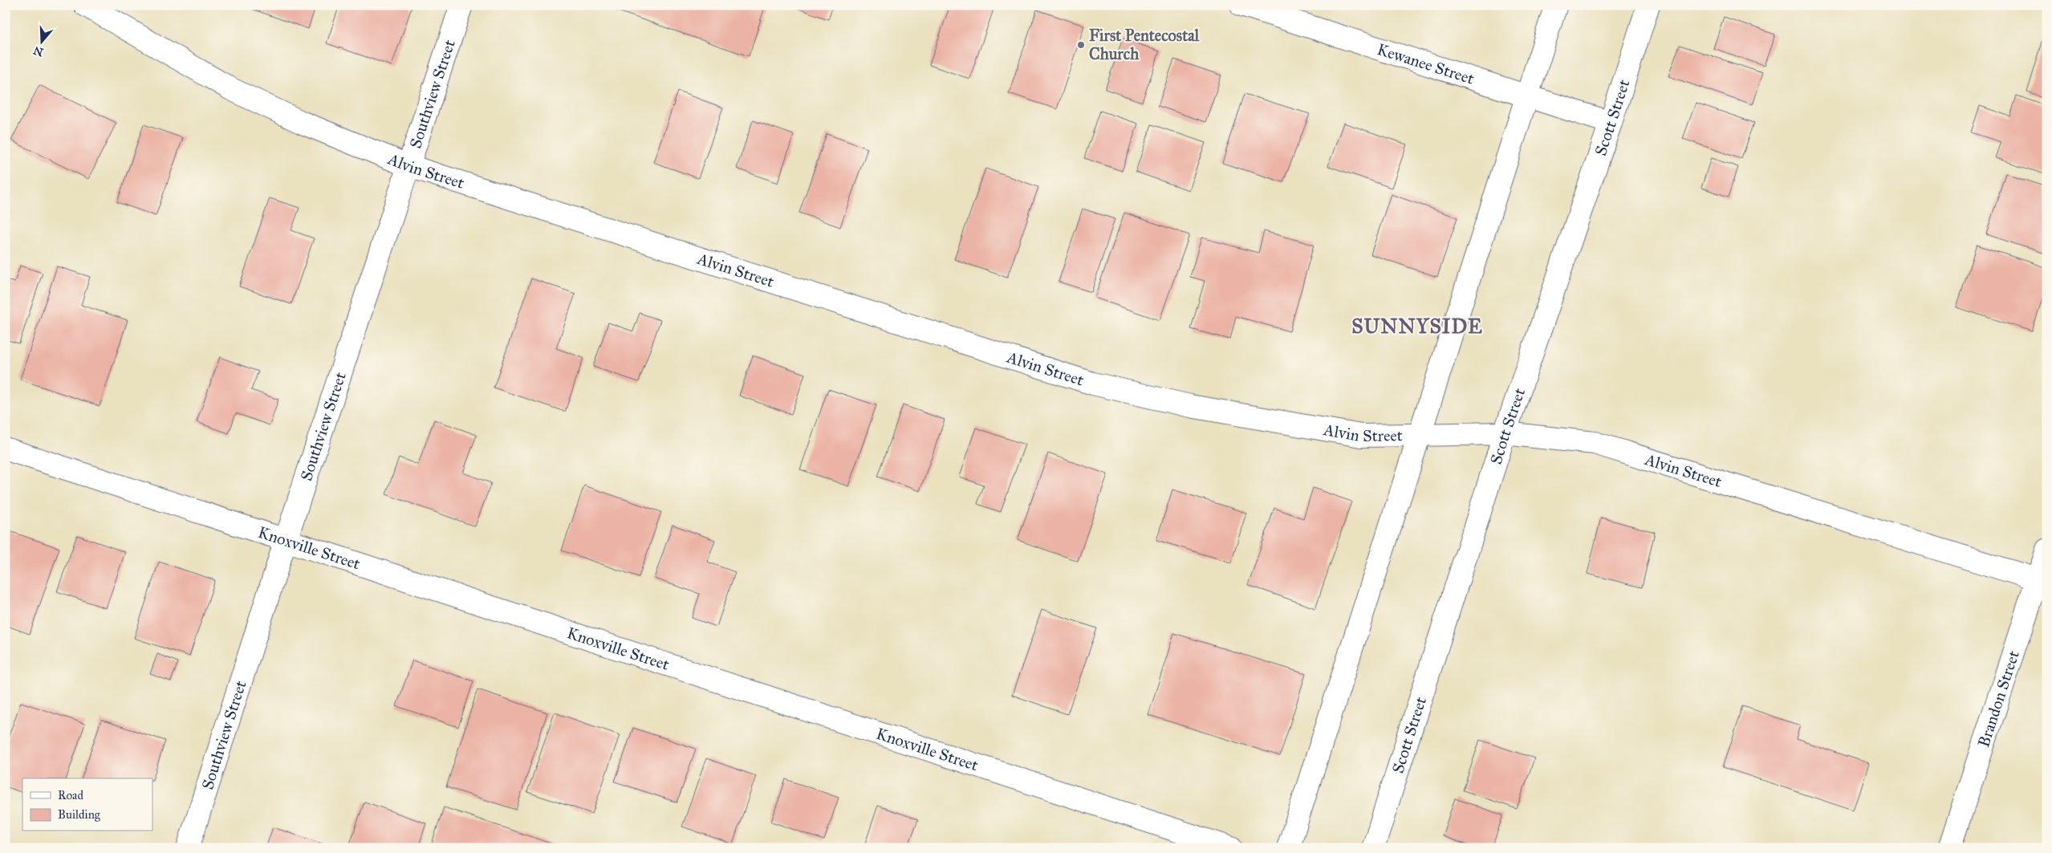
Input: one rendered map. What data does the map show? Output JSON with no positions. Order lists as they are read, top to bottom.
{
  "streets": {
    "street": [
      "Kewanee Street",
      "Southview Street",
      "Scott Street",
      "Alvin Street",
      "Knoxville Street",
      "Brandon Street"
    ]
  },
  "crossings": [
    ["Kewanee Street", "Scott Street"],
    ["Southview Street", "Alvin Street"],
    ["Southview Street", "Knoxville Street"],
    ["Scott Street", "Alvin Street"],
    ["Alvin Street", "Brandon Street"]
  ],
  "districts": ["SUNNYSIDE"],
  "places": ["First Pentecostal Church"],
  "legend": ["Road", "Building"],
  "north": "bottom"
}
